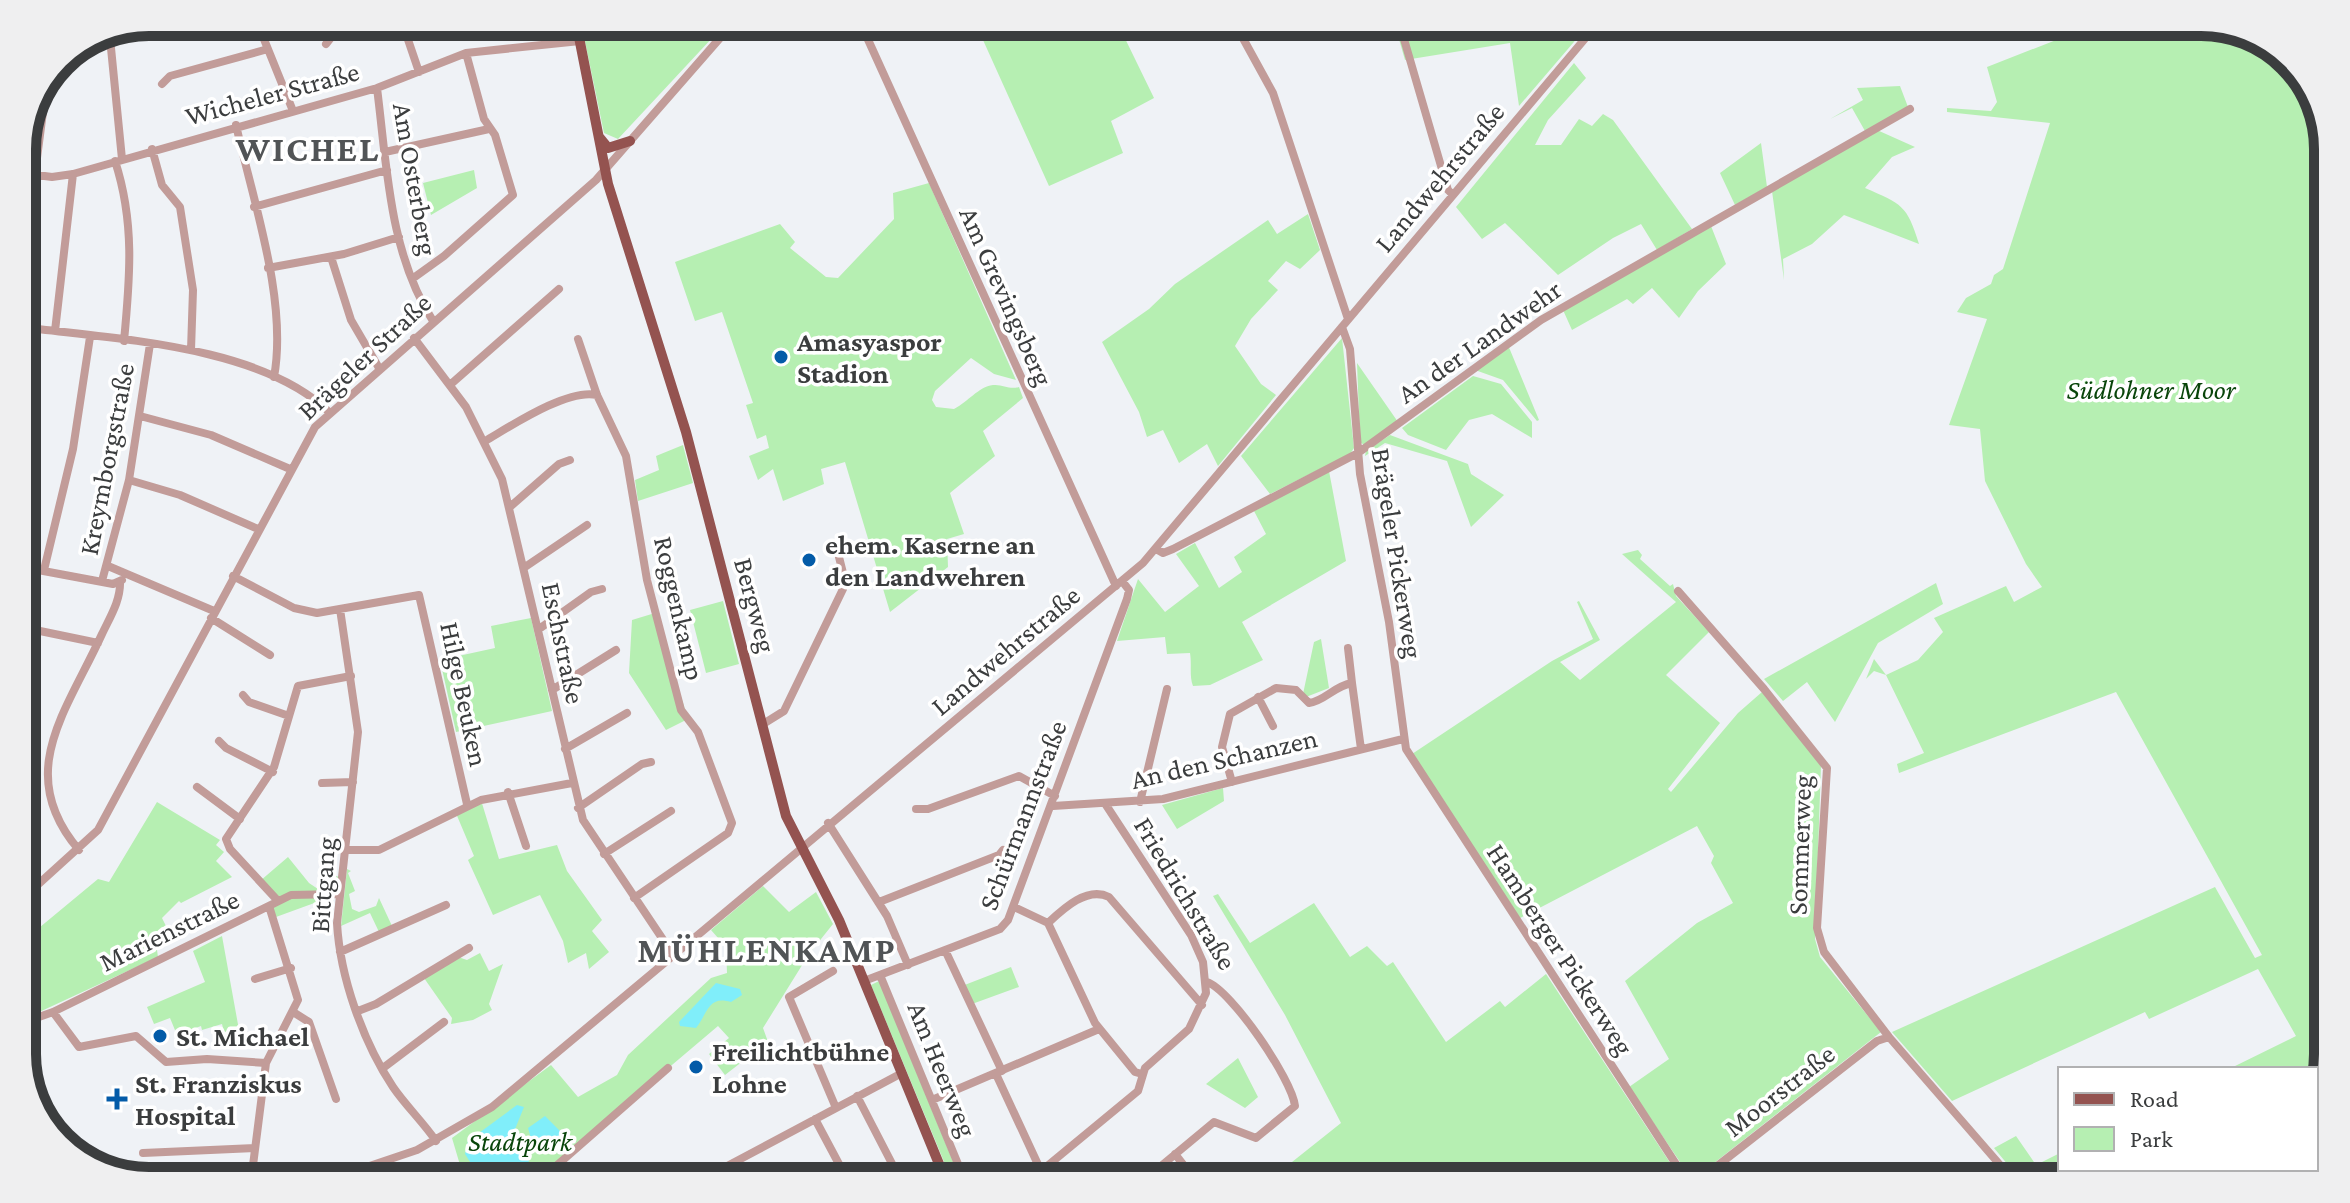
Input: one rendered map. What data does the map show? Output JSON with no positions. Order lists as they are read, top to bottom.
{
  "streets": {
    "main road": ["Bergweg"],
    "street": [
      "Wicheler Straße",
      "Landwehrstraße",
      "Am Osterberg",
      "Am Grevingsberg",
      "An der Landwehr",
      "Brägeler Straße",
      "Kreymborgstraße",
      "Brägeler Pickerweg",
      "Roggenkamp",
      "Eschstraße",
      "Hilge Beuken",
      "An den Schanzen",
      "Schürmannstraße",
      "Sommerweg",
      "Bittgang",
      "Friedrichstraße",
      "Marienstraße",
      "Hamberger Pickerweg",
      "Am Heerweg",
      "Moorstraße"
    ]
  },
  "crossings": [
    ["Wicheler Straße", "Am Osterberg"],
    ["Wicheler Straße", "Bergweg"],
    ["Landwehrstraße", "Am Grevingsberg"],
    ["Landwehrstraße", "An der Landwehr"],
    ["Landwehrstraße", "Brägeler Pickerweg"],
    ["Landwehrstraße", "Bergweg"],
    ["Landwehrstraße", "Eschstraße"],
    ["Landwehrstraße", "Schürmannstraße"],
    ["Landwehrstraße", "Bittgang"],
    ["Am Osterberg", "Brägeler Straße"],
    ["Am Grevingsberg", "Schürmannstraße"],
    ["An der Landwehr", "Brägeler Pickerweg"],
    ["Brägeler Straße", "Bergweg"],
    ["Brägeler Straße", "Eschstraße"],
    ["Brägeler Pickerweg", "An den Schanzen"],
    ["Brägeler Pickerweg", "Hamberger Pickerweg"],
    ["Bergweg", "Schürmannstraße"],
    ["Roggenkamp", "Eschstraße"],
    ["Hilge Beuken", "Bittgang"],
    ["An den Schanzen", "Schürmannstraße"],
    ["An den Schanzen", "Friedrichstraße"],
    ["An den Schanzen", "Hamberger Pickerweg"],
    ["Schürmannstraße", "Am Heerweg"],
    ["Sommerweg", "Moorstraße"],
    ["Bittgang", "Marienstraße"]
  ],
  "districts": ["WICHEL", "MÜHLENKAMP"],
  "parks": ["Südlohner Moor", "Stadtpark"],
  "places": {
    "other": [
      "Amasyaspor Stadion",
      "ehem. Kaserne an den Landwehren",
      "St. Michael",
      "Freilichtbühne Lohne"
    ],
    "health": ["St. Franziskus Hospital"]
  },
  "legend": ["Road", "Park"]
}
